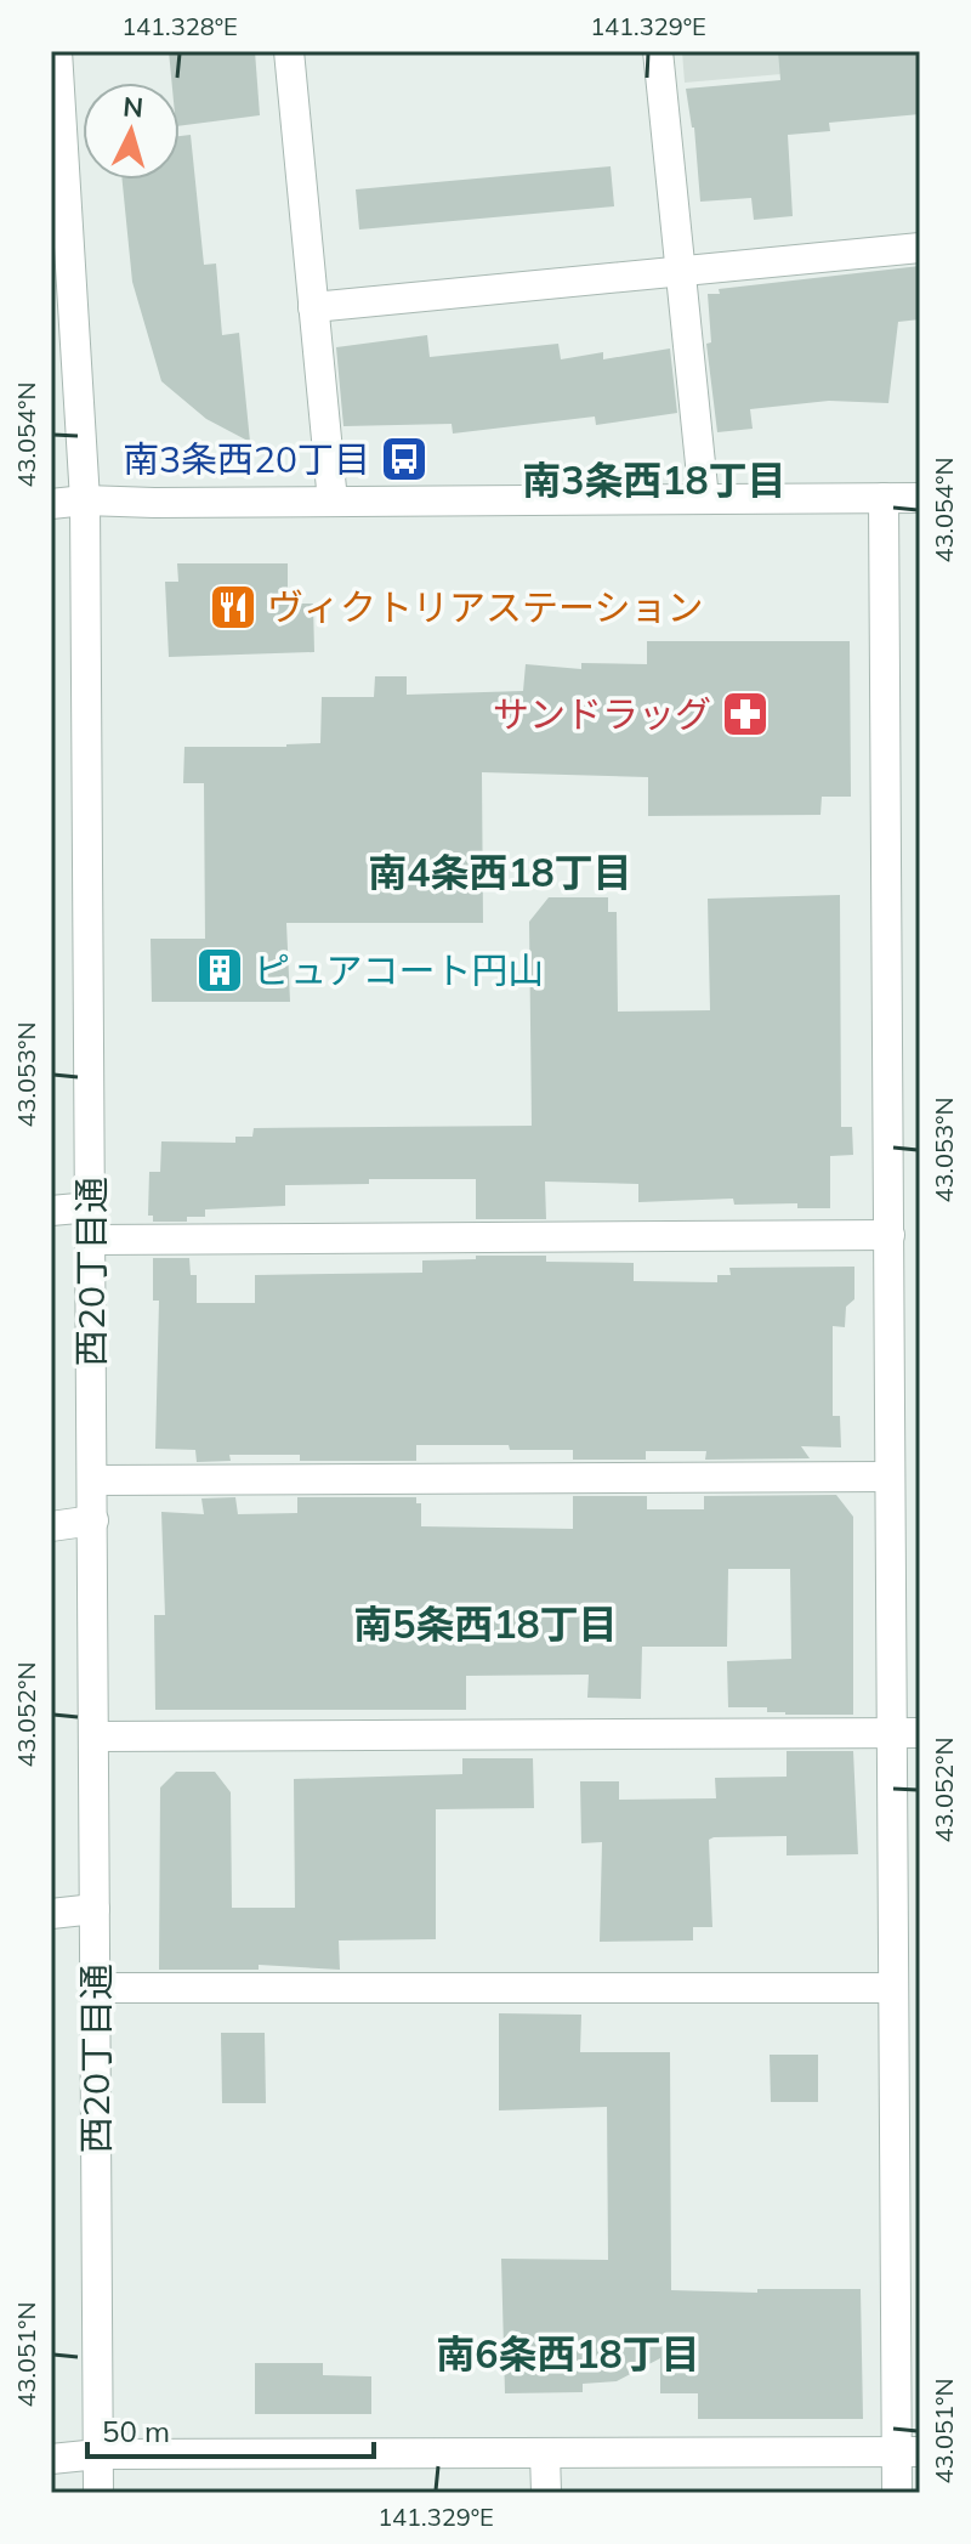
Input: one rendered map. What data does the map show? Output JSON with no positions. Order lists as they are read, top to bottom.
{
  "streets": {
    "street": ["西20丁目通"]
  },
  "districts": [
    "南3条西18丁目",
    "南4条西18丁目",
    "南5条西18丁目",
    "南6条西18丁目"
  ],
  "places": {
    "bus stop": ["南3条西20丁目"],
    "restaurant": ["ヴィクトリアステーション"],
    "pharmacy": ["サンドラッグ"],
    "building": ["ピュアコート円山"]
  },
  "scale_bar": "50 m",
  "north": "top",
  "coordinates": [
    "141.328°E",
    "141.329°E",
    "43.054°N",
    "43.053°N",
    "43.052°N",
    "43.051°N"
  ]
}
